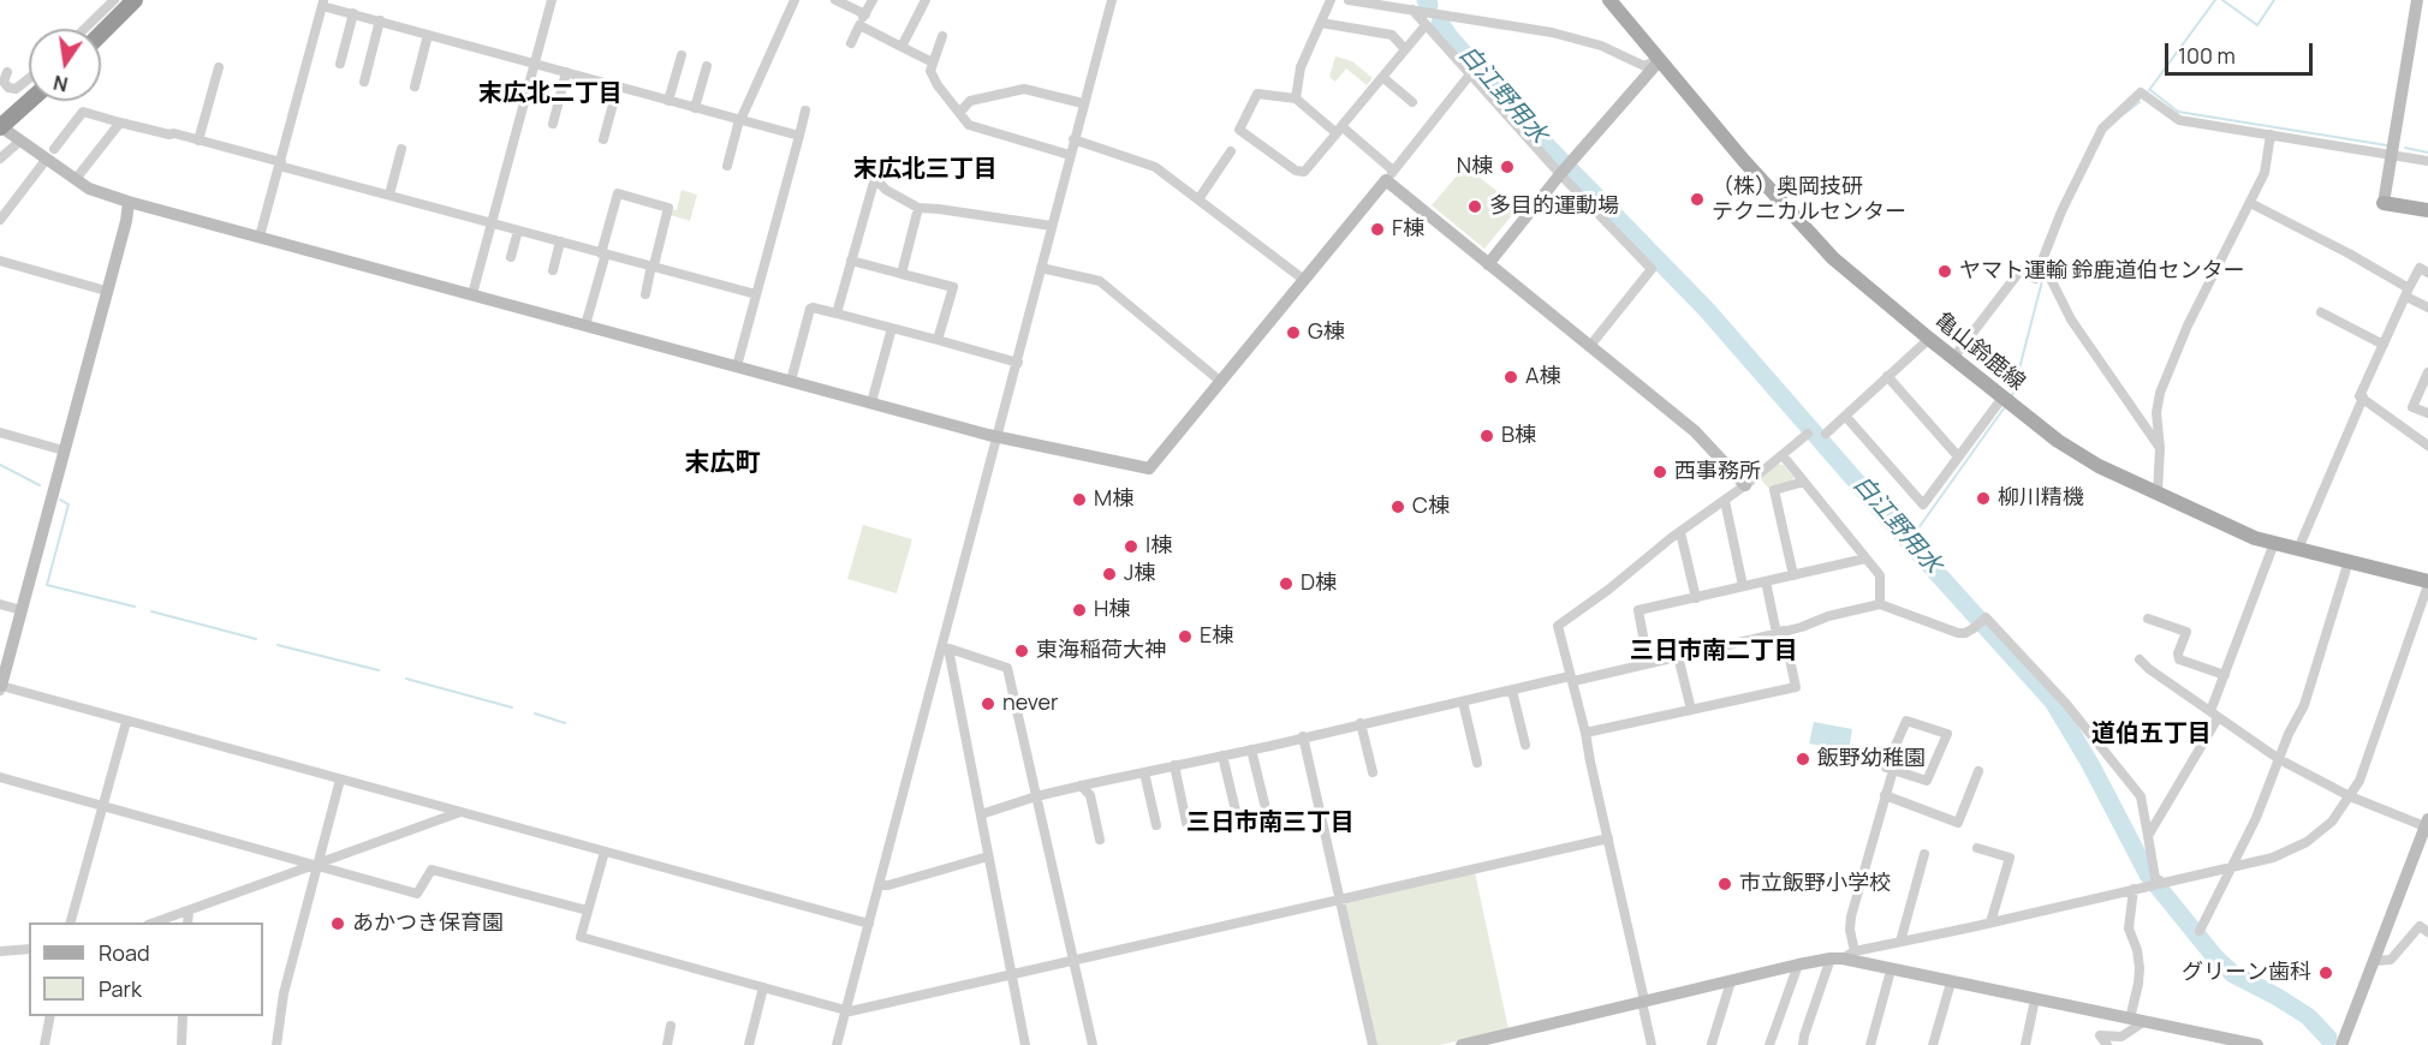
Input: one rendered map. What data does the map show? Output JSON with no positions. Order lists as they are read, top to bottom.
{
  "streets": {
    "main road": ["亀山鈴鹿線"]
  },
  "districts": [
    "末広北二丁目",
    "末広北三丁目",
    "末広町",
    "三日市南二丁目",
    "道伯五丁目",
    "三日市南三丁目"
  ],
  "water": ["白江野用水"],
  "places": [
    "N棟",
    "（株）奥岡技研 テクニカルセンター",
    "多目的運動場",
    "F棟",
    "ヤマト運輸 鈴鹿道伯センター",
    "G棟",
    "A棟",
    "B棟",
    "西事務所",
    "柳川精機",
    "M棟",
    "C棟",
    "I棟",
    "J棟",
    "D棟",
    "H棟",
    "E棟",
    "東海稲荷大神",
    "never",
    "飯野幼稚園",
    "市立飯野小学校",
    "あかつき保育園",
    "グリーン歯科"
  ],
  "legend": ["Road", "Park"],
  "scale_bar": "100 m",
  "north": "bottom"
}
